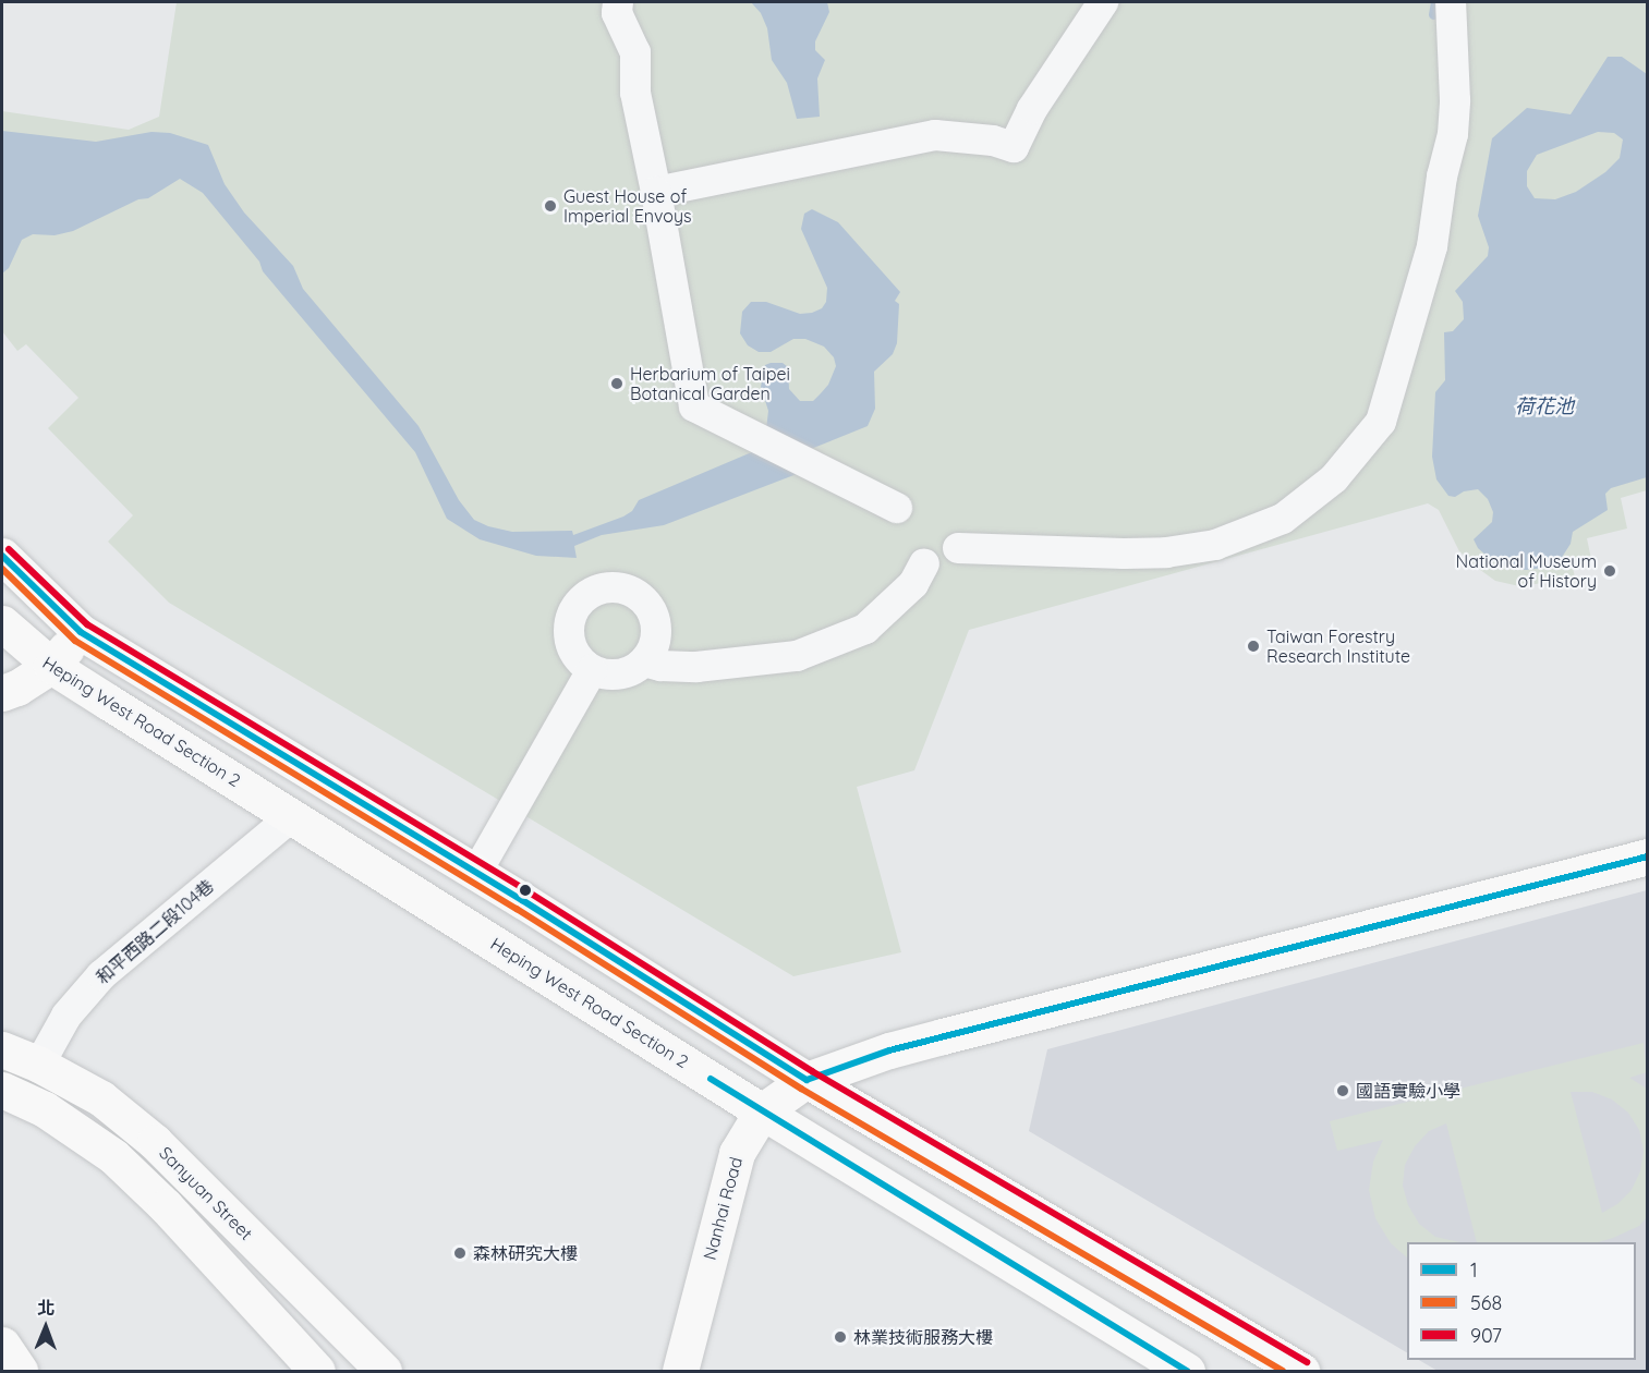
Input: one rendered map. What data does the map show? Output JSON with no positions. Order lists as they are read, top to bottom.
{
  "streets": {
    "main road": ["Heping West Road Section 2", "Sanyuan Street", "Nanhai Road"],
    "street": ["和平西路二段104巷"]
  },
  "crossings": [
    ["Heping West Road Section 2", "和平西路二段104巷"],
    ["Heping West Road Section 2", "Nanhai Road"],
    ["和平西路二段104巷", "Sanyuan Street"]
  ],
  "water": ["荷花池"],
  "places": [
    "Guest House of Imperial Envoys",
    "Herbarium of Taipei Botanical Garden",
    "National Museum of History",
    "Taiwan Forestry Research Institute",
    "國語實驗小學",
    "森林研究大樓",
    "林業技術服務大樓"
  ],
  "lines": ["transit line 907", "transit line 1", "transit line 568"],
  "legend": ["1", "568", "907"],
  "north": "top"
}
